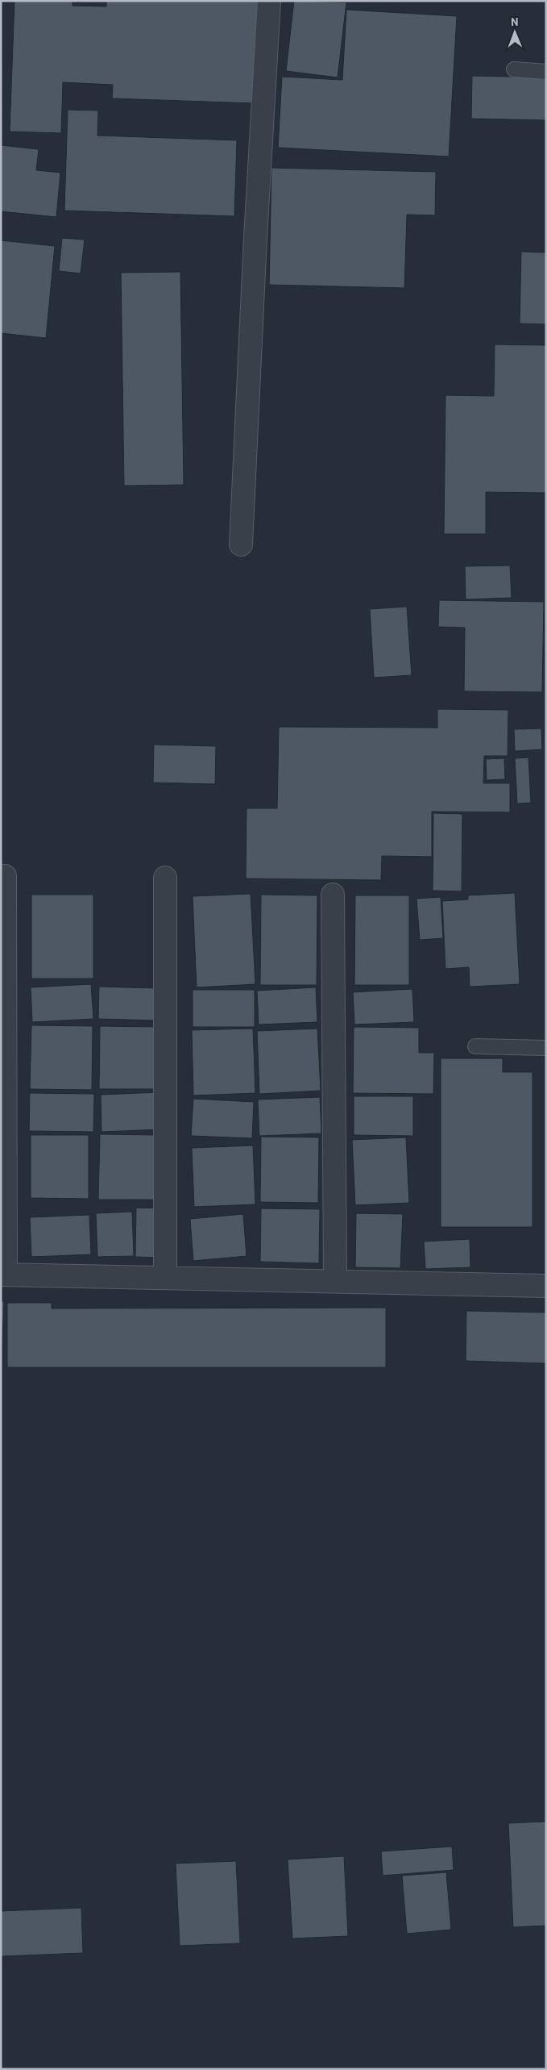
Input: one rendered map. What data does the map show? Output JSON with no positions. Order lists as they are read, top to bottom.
{
  "north": "top"
}
